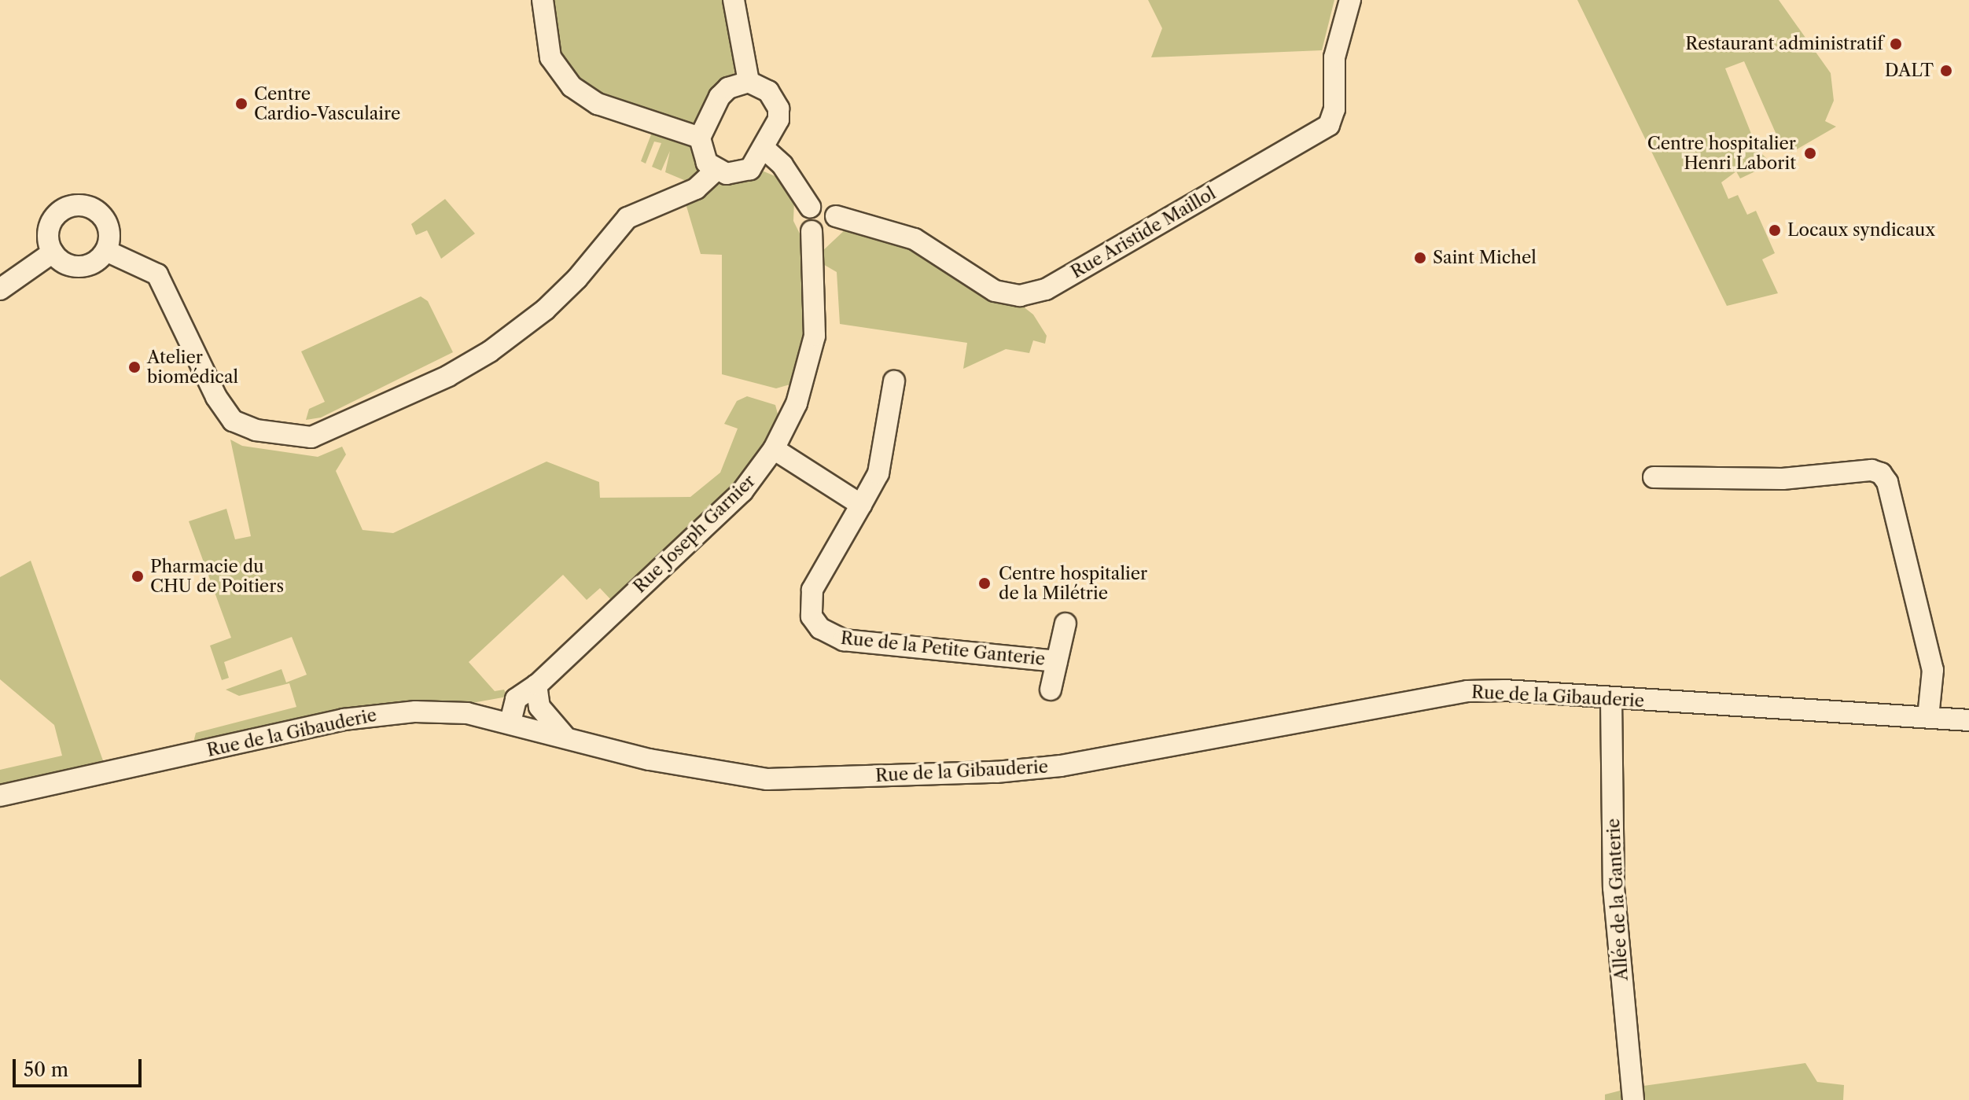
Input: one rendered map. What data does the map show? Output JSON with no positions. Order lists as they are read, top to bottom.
{
  "streets": {
    "street": [
      "Rue Aristide Maillol",
      "Rue Joseph Garnier",
      "Rue de la Petite Ganterie",
      "Rue de la Gibauderie",
      "Allée de la Ganterie"
    ]
  },
  "crossings": [
    ["Rue Joseph Garnier", "Rue de la Gibauderie"],
    ["Rue de la Gibauderie", "Allée de la Ganterie"]
  ],
  "places": [
    "Restaurant administratif",
    "DALT",
    "Centre Cardio-Vasculaire",
    "Centre hospitalier Henri Laborit",
    "Locaux syndicaux",
    "Saint Michel",
    "Atelier biomédical",
    "Pharmacie du CHU de Poitiers",
    "Centre hospitalier de la Milétrie"
  ],
  "scale_bar": "50 m"
}
